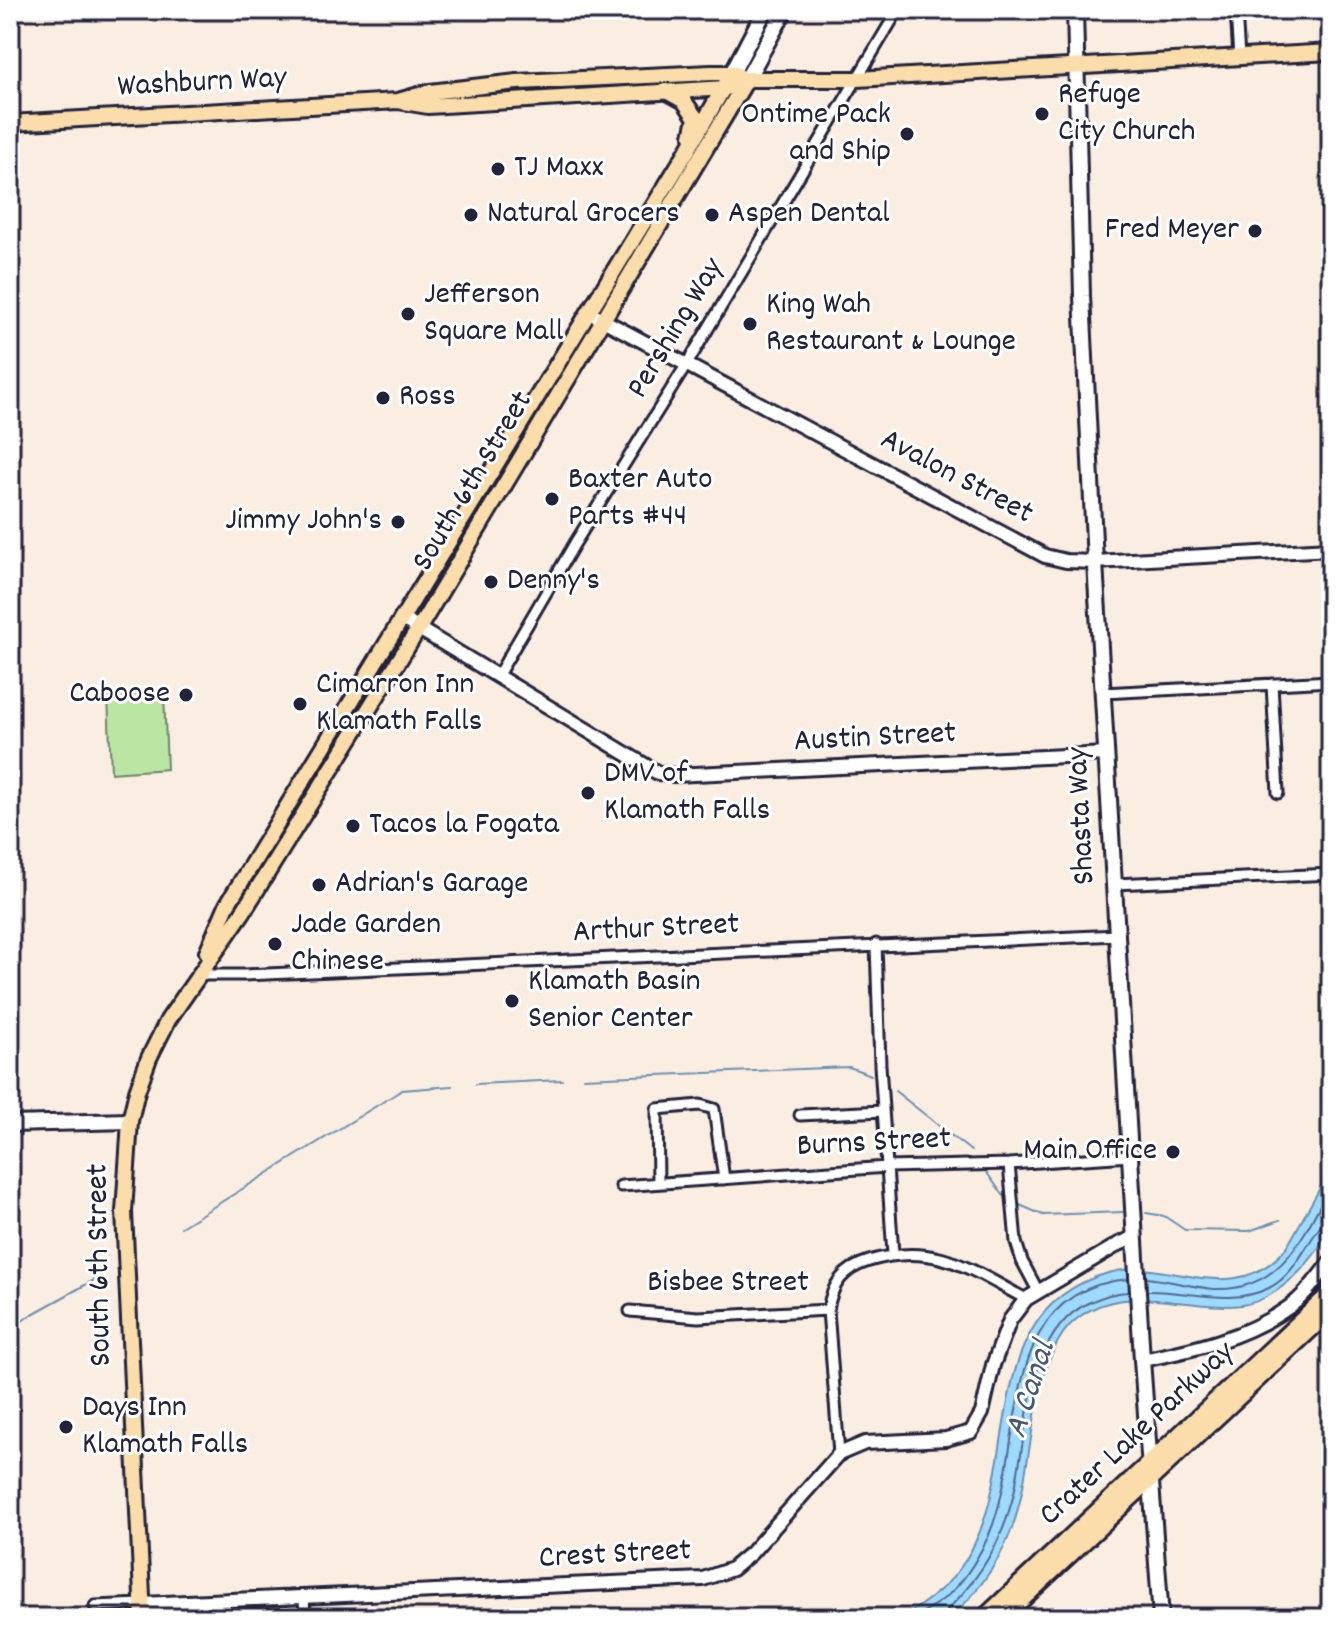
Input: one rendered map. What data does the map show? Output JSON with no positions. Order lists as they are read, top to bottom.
{
  "streets": {
    "main road": [
      "Washburn Way",
      "South 6th Street",
      "Shasta Way",
      "Crater Lake Parkway"
    ],
    "street": [
      "Pershing Way",
      "Avalon Street",
      "Austin Street",
      "Arthur Street",
      "Burns Street",
      "Bisbee Street",
      "Crest Street"
    ]
  },
  "crossings": [
    ["Washburn Way", "Pershing Way"],
    ["Washburn Way", "South 6th Street"],
    ["Washburn Way", "Shasta Way"],
    ["Pershing Way", "Avalon Street"],
    ["Pershing Way", "Austin Street"],
    ["Avalon Street", "South 6th Street"],
    ["Avalon Street", "Shasta Way"],
    ["South 6th Street", "Austin Street"],
    ["South 6th Street", "Arthur Street"],
    ["South 6th Street", "Crest Street"],
    ["Austin Street", "Shasta Way"],
    ["Shasta Way", "Arthur Street"],
    ["Shasta Way", "Burns Street"],
    ["Shasta Way", "Crater Lake Parkway"]
  ],
  "water": ["A Canal"],
  "places": [
    "Refuge City Church",
    "Ontime Pack and Ship",
    "TJ Maxx",
    "Natural Grocers",
    "Aspen Dental",
    "Fred Meyer",
    "Jefferson Square Mall",
    "King Wah Restaurant & Lounge",
    "Ross",
    "Baxter Auto Parts #44",
    "Jimmy John's",
    "Denny's",
    "Caboose",
    "Cimarron Inn Klamath Falls",
    "DMV of Klamath Falls",
    "Tacos la Fogata",
    "Adrian's Garage",
    "Jade Garden Chinese",
    "Klamath Basin Senior Center",
    "Main Office",
    "Days Inn Klamath Falls"
  ]
}
